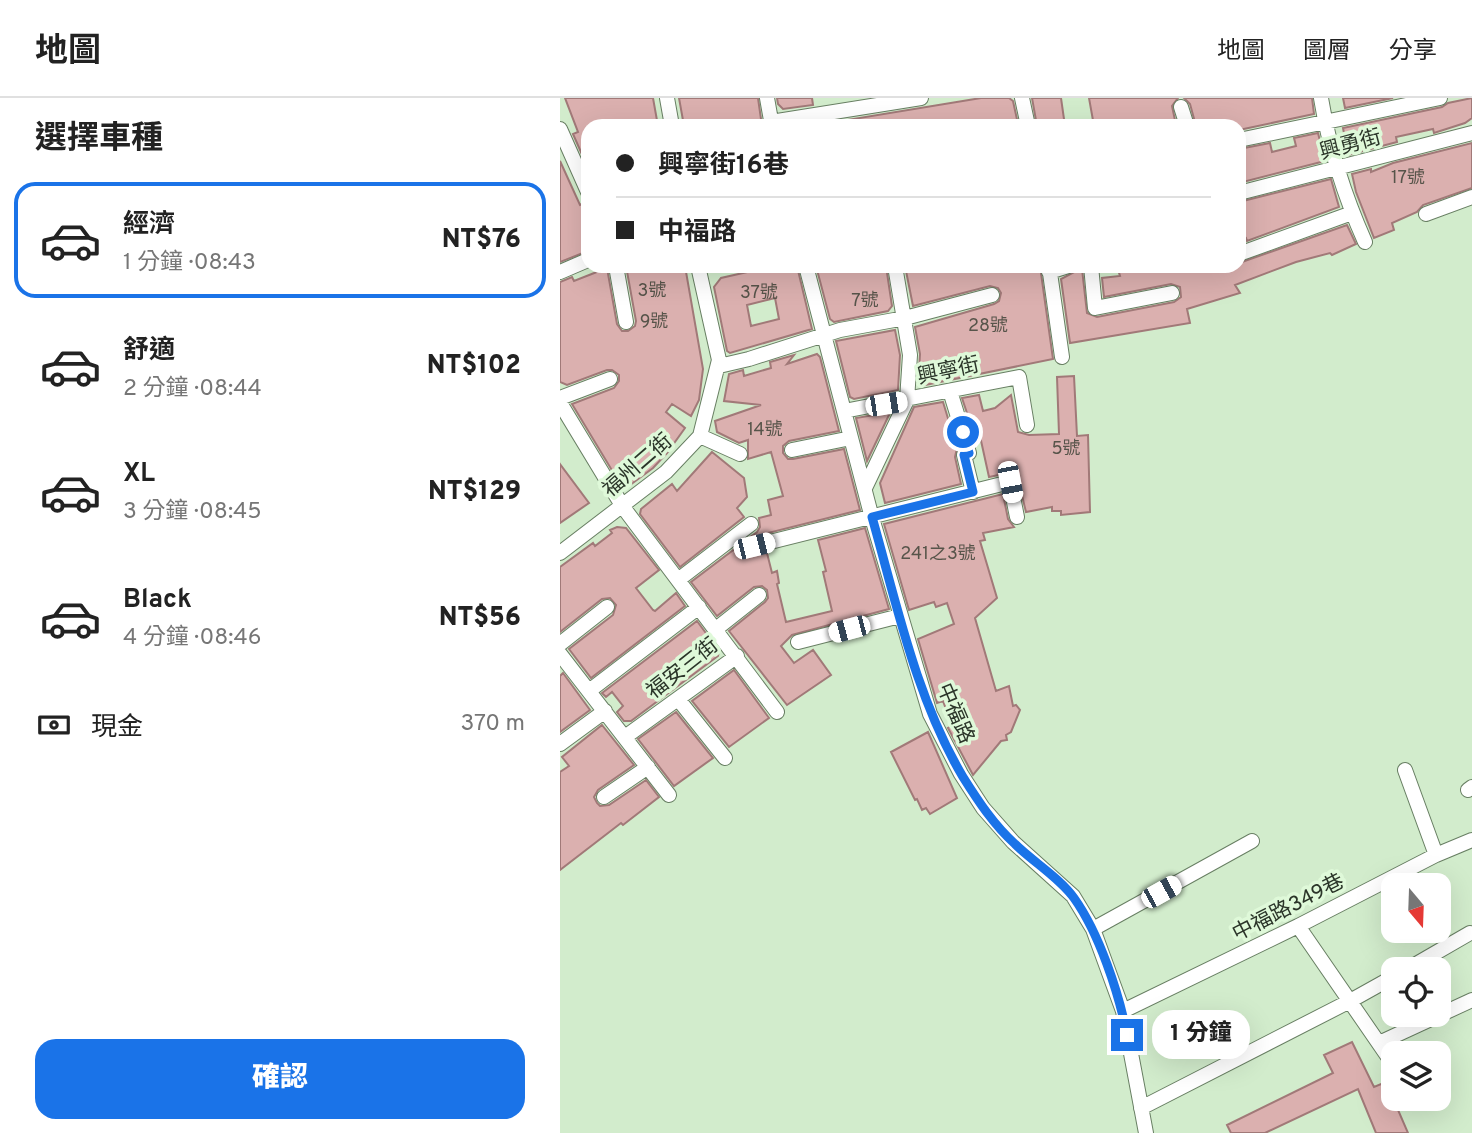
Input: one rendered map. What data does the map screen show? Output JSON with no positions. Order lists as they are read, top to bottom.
{
  "streets": {
    "street": [
      "興勇街",
      "興寧街",
      "福州二街",
      "福安三街",
      "中福路",
      "中福路349巷"
    ]
  },
  "crossings": [
    ["興寧街", "中福路"],
    ["福州二街", "福安三街"],
    ["中福路", "中福路349巷"]
  ],
  "house_numbers": [
    "17號",
    "3號",
    "37號",
    "7號",
    "9號",
    "28號",
    "14號",
    "5號",
    "241之3號"
  ],
  "north": "bottom",
  "page": {
    "header": "地圖",
    "nav": ["地圖", "圖層", "分享"],
    "heading": "選擇車種",
    "banner": ["興寧街16巷", "中福路"],
    "list": [
      {
        "name": "經濟",
        "note": "1 分鐘 · 08:43",
        "value": "NT$76"
      },
      {
        "name": "舒適",
        "note": "2 分鐘 · 08:44",
        "value": "NT$102"
      },
      {
        "name": "XL",
        "note": "3 分鐘 · 08:45",
        "value": "NT$129"
      },
      {
        "name": "Black",
        "note": "4 分鐘 · 08:46",
        "value": "NT$56"
      }
    ],
    "pay": ["現金", "370 m"],
    "bubble": "1 分鐘",
    "buttons": "確認"
  }
}
